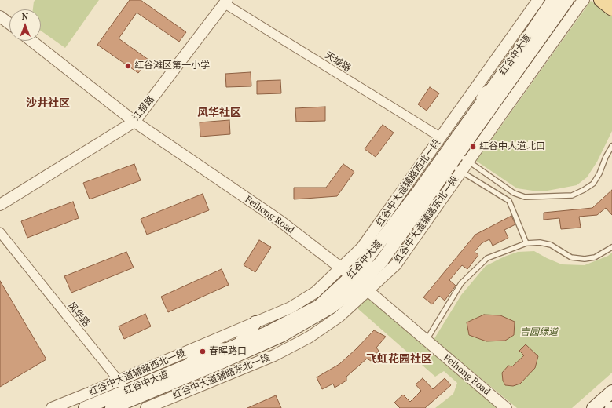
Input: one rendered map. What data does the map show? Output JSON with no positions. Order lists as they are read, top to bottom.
{
  "streets": {
    "main road": ["红谷中大道"],
    "street": [
      "天城路",
      "江报路",
      "红谷中大道辅路西北一段",
      "Feihong Road",
      "红谷中大道辅路东北一段",
      "风华路"
    ]
  },
  "crossings": [
    ["红谷中大道", "Feihong Road"],
    ["红谷中大道", "红谷中大道辅路东北一段"],
    ["红谷中大道", "风华路"],
    ["天城路", "江报路"],
    ["天城路", "红谷中大道辅路西北一段"],
    ["江报路", "Feihong Road"],
    ["红谷中大道辅路西北一段", "Feihong Road"],
    ["红谷中大道辅路西北一段", "风华路"],
    ["Feihong Road", "红谷中大道辅路东北一段"]
  ],
  "districts": ["沙井社区", "风华社区", "飞虹花园社区"],
  "parks": ["吉园绿道"],
  "places": ["红谷滩区第一小学", "红谷中大道北口", "春晖路口"],
  "north": "top"
}
